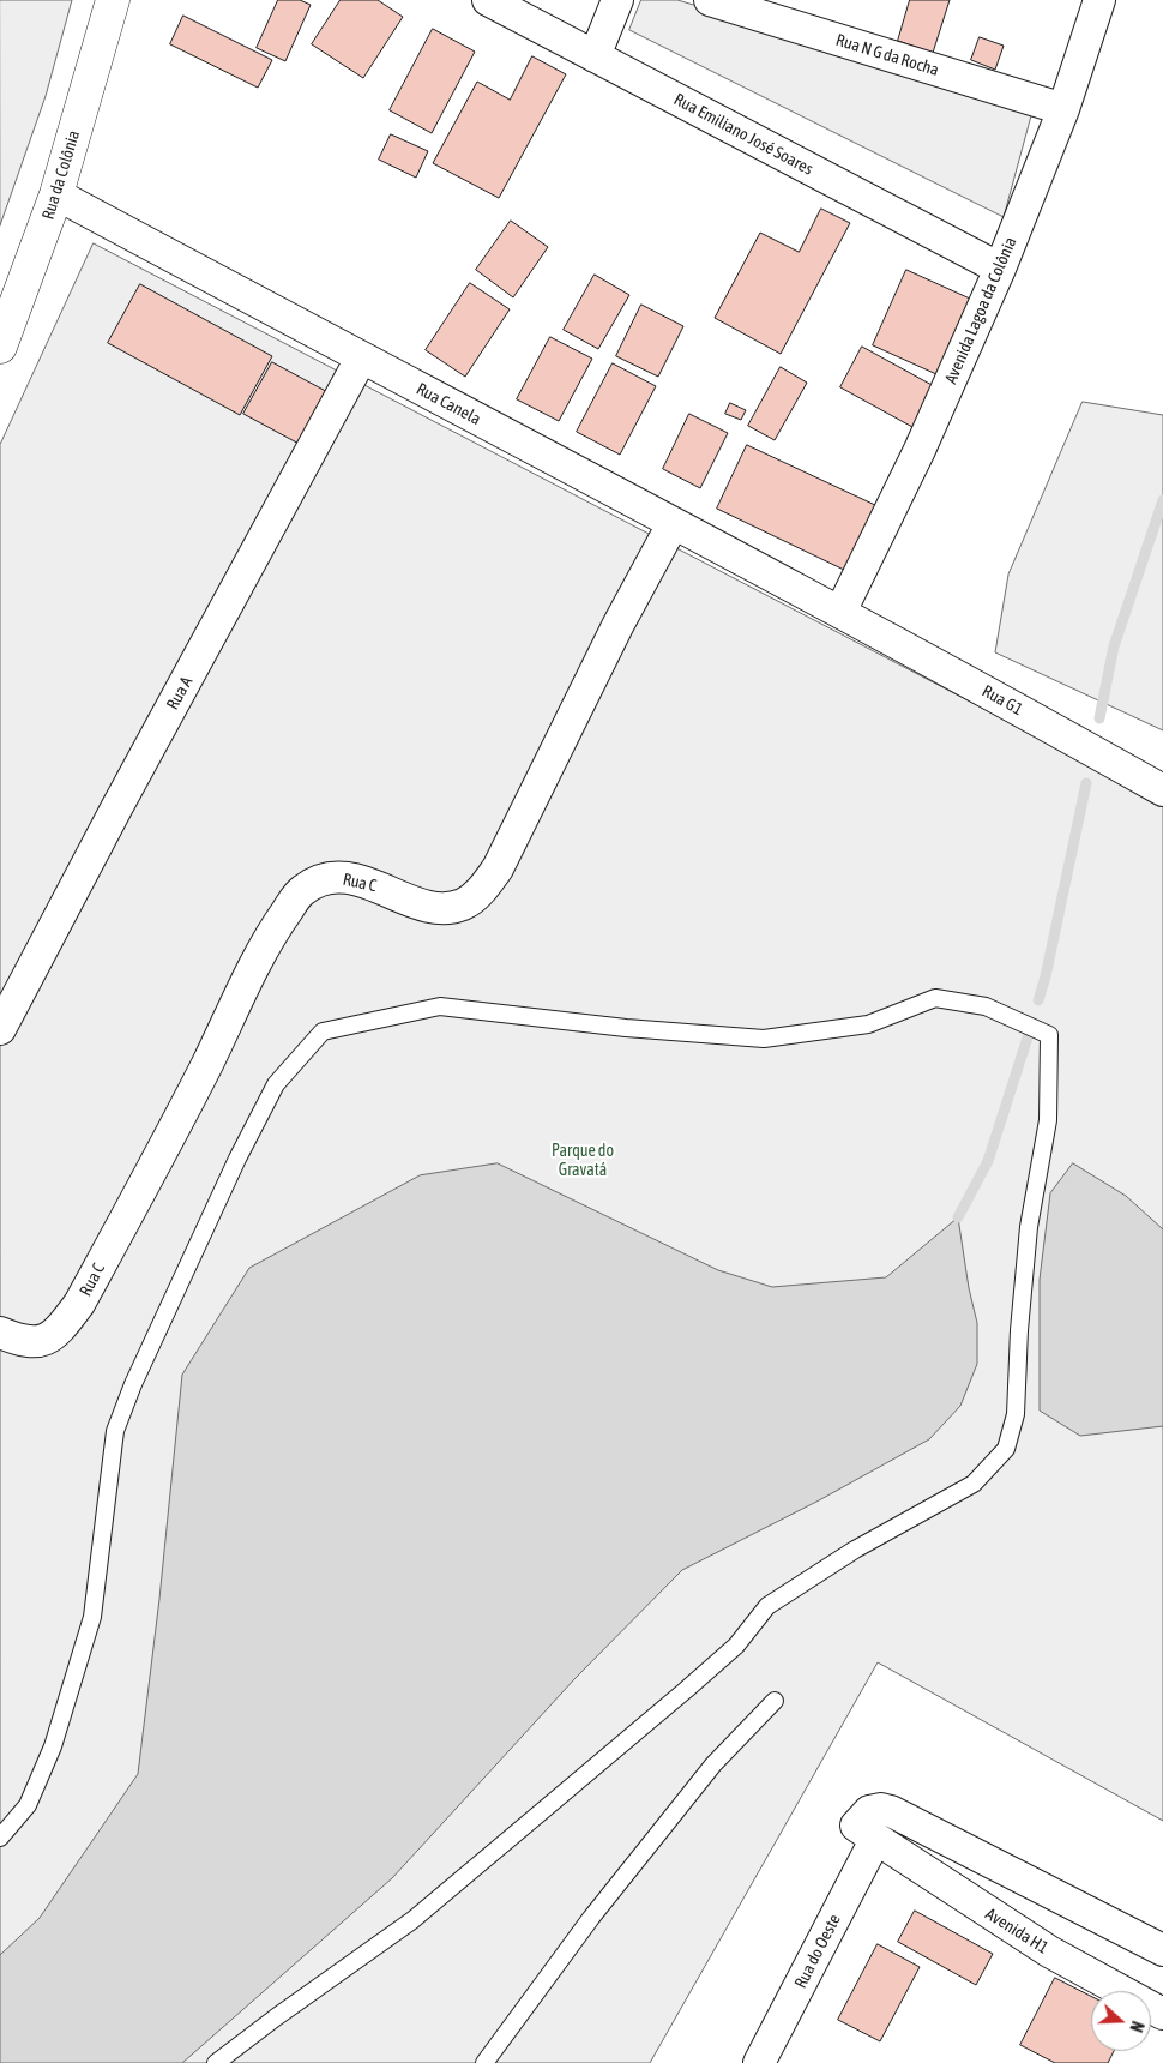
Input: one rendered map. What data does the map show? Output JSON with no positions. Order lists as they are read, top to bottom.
{
  "streets": {
    "main road": ["Rua da Colônia"],
    "street": [
      "Rua N G da Rocha",
      "Rua Emiliano José Soares",
      "Avenida Lagoa da Colônia",
      "Rua Canela",
      "Rua A",
      "Rua G1",
      "Rua C",
      "Avenida H1",
      "Rua do Oeste"
    ]
  },
  "crossings": [
    ["Rua N G da Rocha", "Avenida Lagoa da Colônia"],
    ["Rua Emiliano José Soares", "Avenida Lagoa da Colônia"],
    ["Rua da Colônia", "Rua Canela"],
    ["Avenida Lagoa da Colônia", "Rua Canela"],
    ["Avenida Lagoa da Colônia", "Rua G1"],
    ["Rua Canela", "Rua A"],
    ["Rua Canela", "Rua G1"],
    ["Rua Canela", "Rua C"],
    ["Avenida H1", "Rua do Oeste"]
  ],
  "parks": ["Parque do Gravatá"],
  "north": "right"
}
